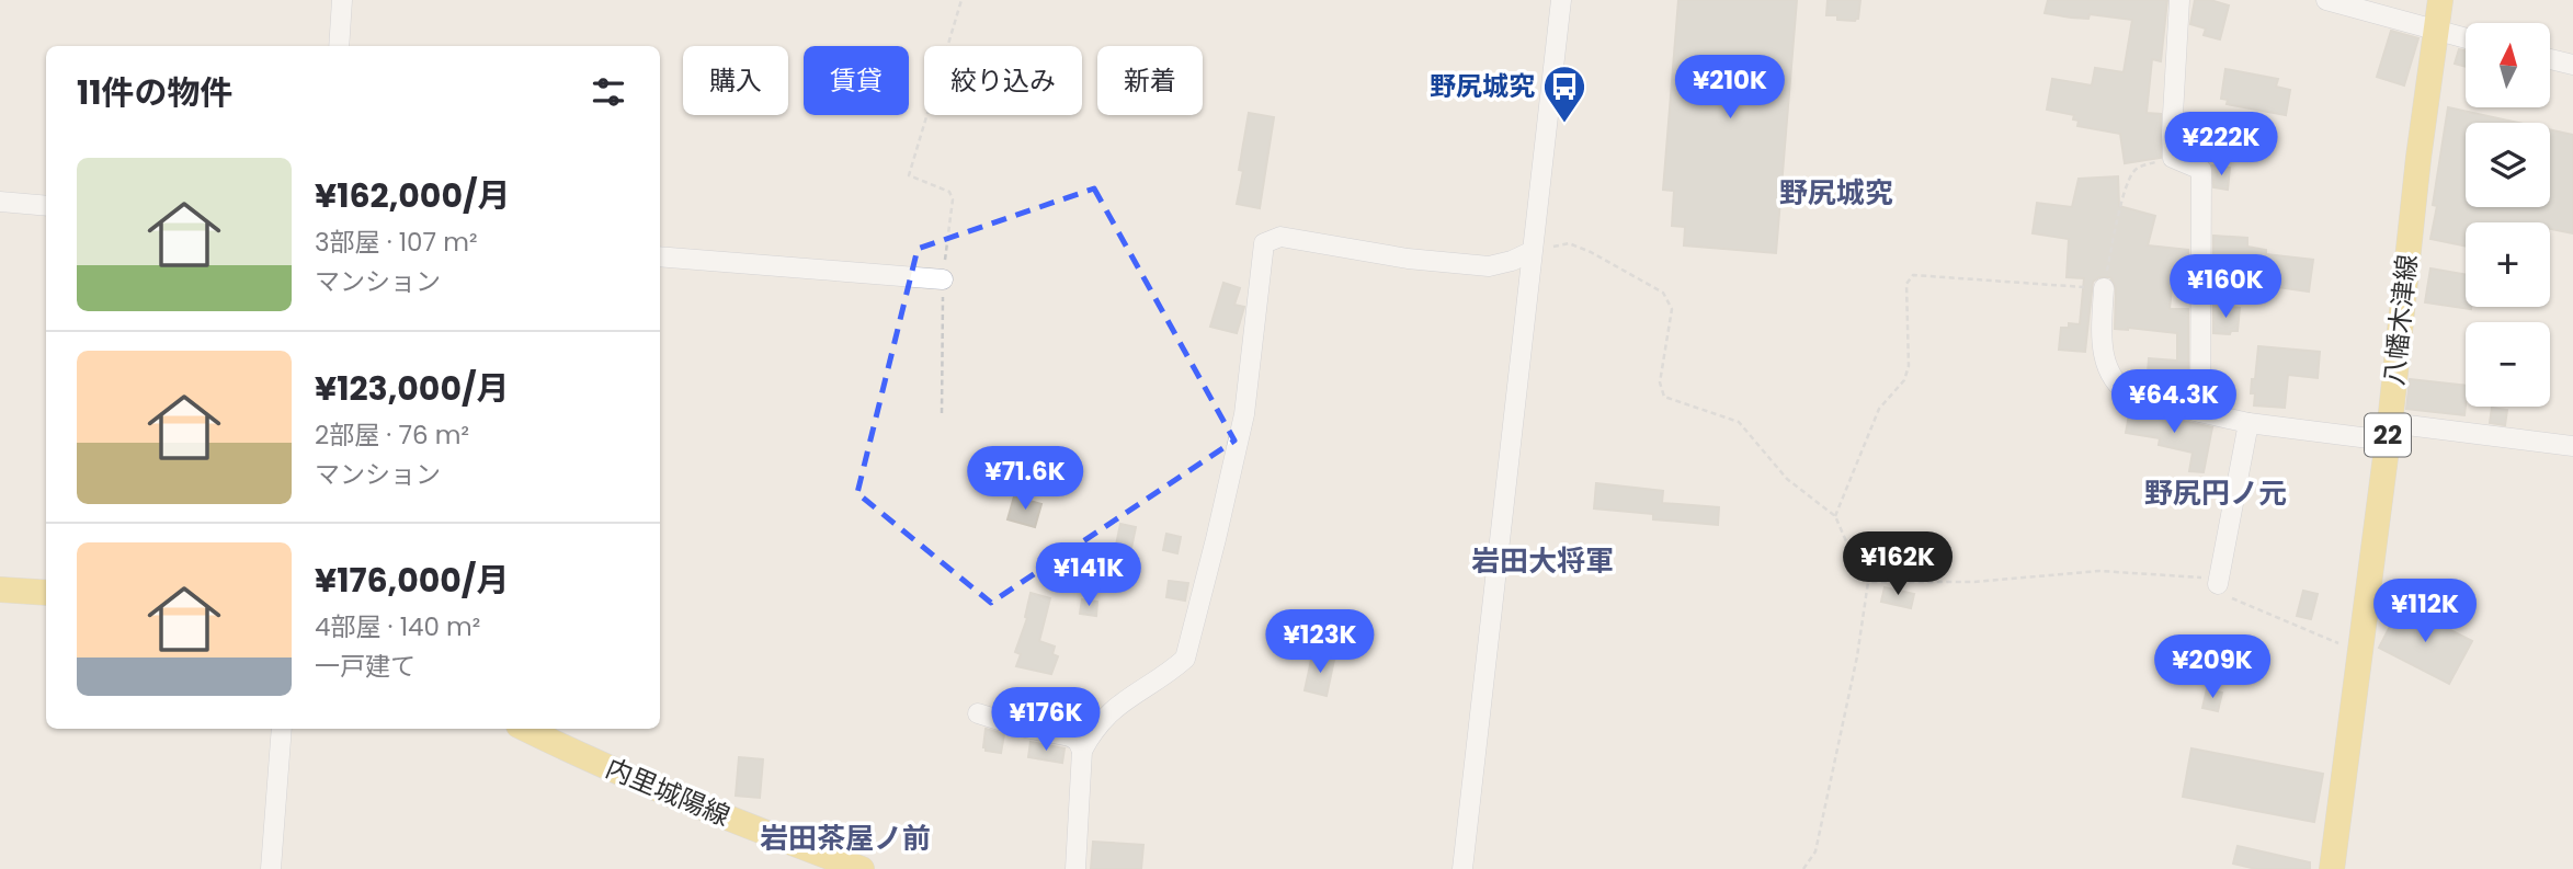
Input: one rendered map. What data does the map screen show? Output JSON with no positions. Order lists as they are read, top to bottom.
{
  "streets": {
    "main road": ["八幡木津線", "22", "内里城陽線"]
  },
  "districts": [
    "野尻城究",
    "野尻円ノ元",
    "岩田大将軍",
    "岩田茶屋ノ前"
  ],
  "places": {
    "bus stop": ["野尻城究"]
  },
  "north": "top",
  "page": {
    "map_buttons": ["+", "−"],
    "chip": [
      "購入",
      "賃貸",
      "絞り込み",
      "新着"
    ],
    "heading": "11件の物件",
    "price": [
      "¥210K",
      "¥222K",
      "¥160K",
      "¥64.3K",
      "¥71.6K",
      "¥162K",
      "¥141K",
      "¥112K",
      "¥123K",
      "¥209K",
      "¥176K"
    ],
    "list": [
      {
        "name": "¥162,000/月",
        "note": "3部屋 · 107 m² · マンション"
      },
      {
        "name": "¥123,000/月",
        "note": "2部屋 · 76 m² · マンション"
      },
      {
        "name": "¥176,000/月",
        "note": "4部屋 · 140 m² · 一戸建て"
      }
    ]
  }
}
